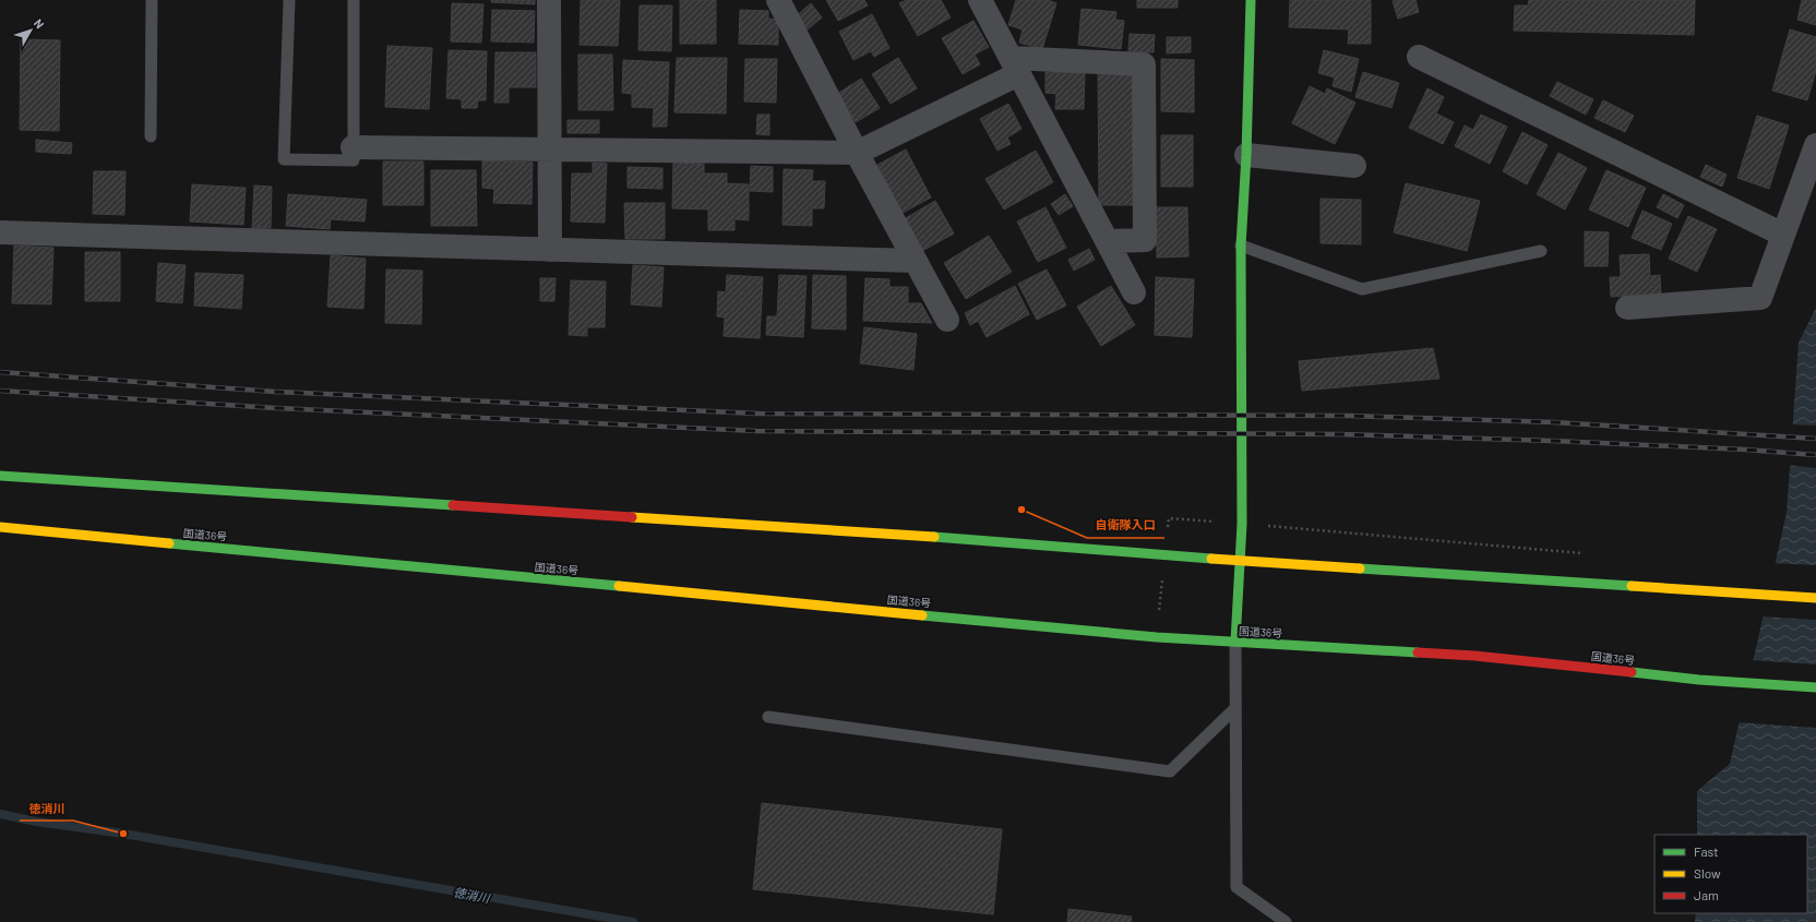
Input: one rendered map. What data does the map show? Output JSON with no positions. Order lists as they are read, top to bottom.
{
  "streets": {
    "main road": ["国道36号"]
  },
  "water": ["徳消川"],
  "places": ["自衛隊入口", "徳消川"],
  "legend": ["Fast", "Slow", "Jam"],
  "north": "top right"
}
